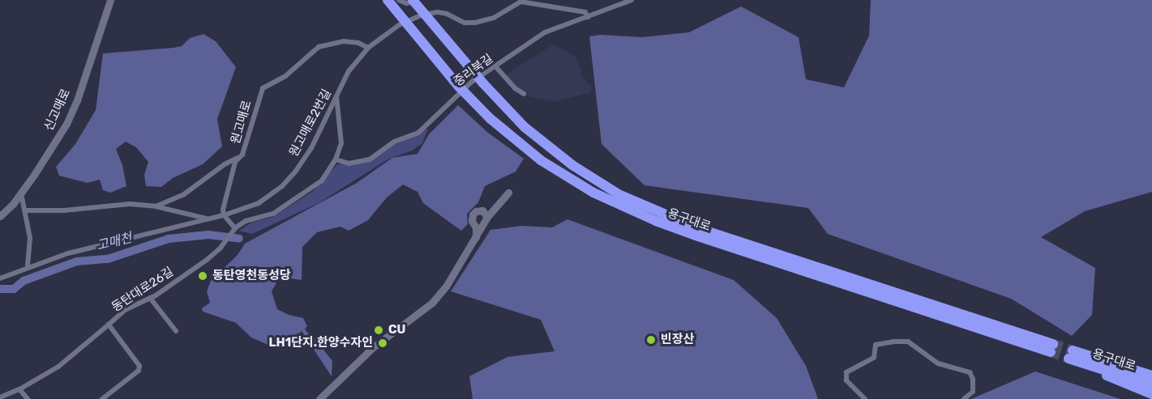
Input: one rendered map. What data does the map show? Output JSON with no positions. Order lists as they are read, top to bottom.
{
  "streets": {
    "highway": ["용구대로"],
    "street": [
      "중리북길",
      "신고매로",
      "원고매로",
      "원고매로2번길",
      "동탄대로26길"
    ]
  },
  "crossings": [
    ["원고매로", "원고매로2번길"]
  ],
  "water": ["고매천"],
  "places": [
    "동탄영천동성당",
    "CU",
    "빈장산",
    "LH1단지.한양수자인"
  ]
}
